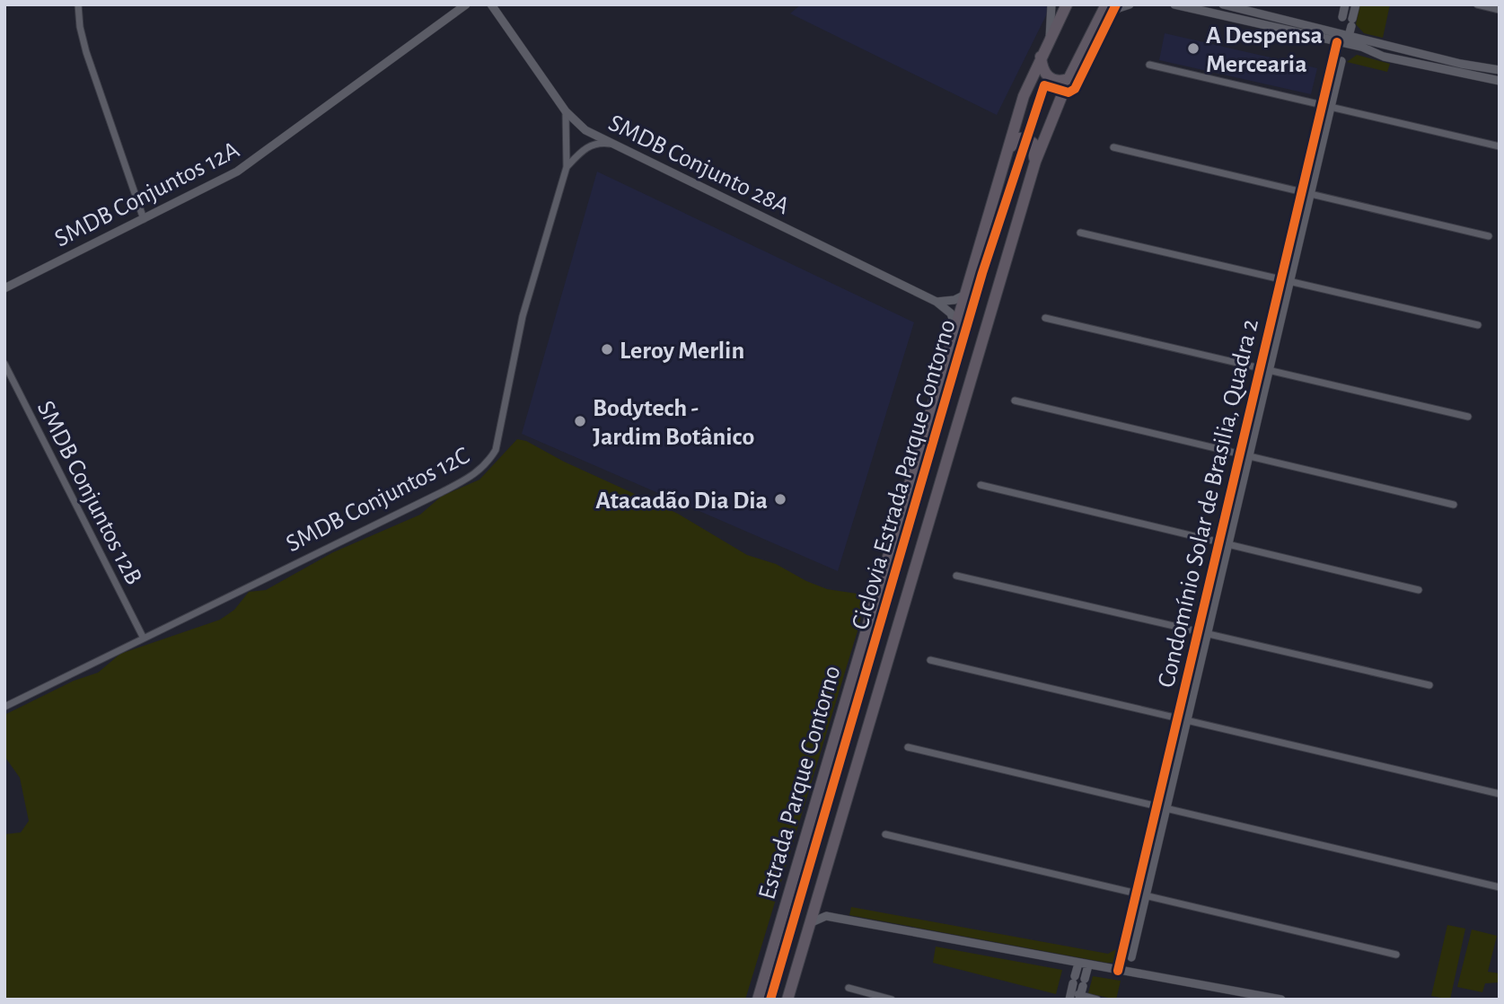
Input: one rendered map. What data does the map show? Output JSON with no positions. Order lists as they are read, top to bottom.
{
  "streets": {
    "highway": ["Estrada Parque Contorno"],
    "street": [
      "SMDB Conjunto 28A",
      "SMDB Conjuntos 12A",
      "SMDB Conjuntos 12B",
      "SMDB Conjuntos 12C",
      "Condomínio Solar de Brasilia, Quadra 2"
    ],
    "cycle path": ["Ciclovia Estrada Parque Contorno"]
  },
  "crossings": [
    ["SMDB Conjunto 28A", "SMDB Conjuntos 12C"],
    ["SMDB Conjuntos 12B", "SMDB Conjuntos 12C"]
  ],
  "places": [
    "A Despensa Mercearia",
    "Leroy Merlin",
    "Bodytech - Jardim Botânico",
    "Atacadão Dia Dia"
  ]
}
